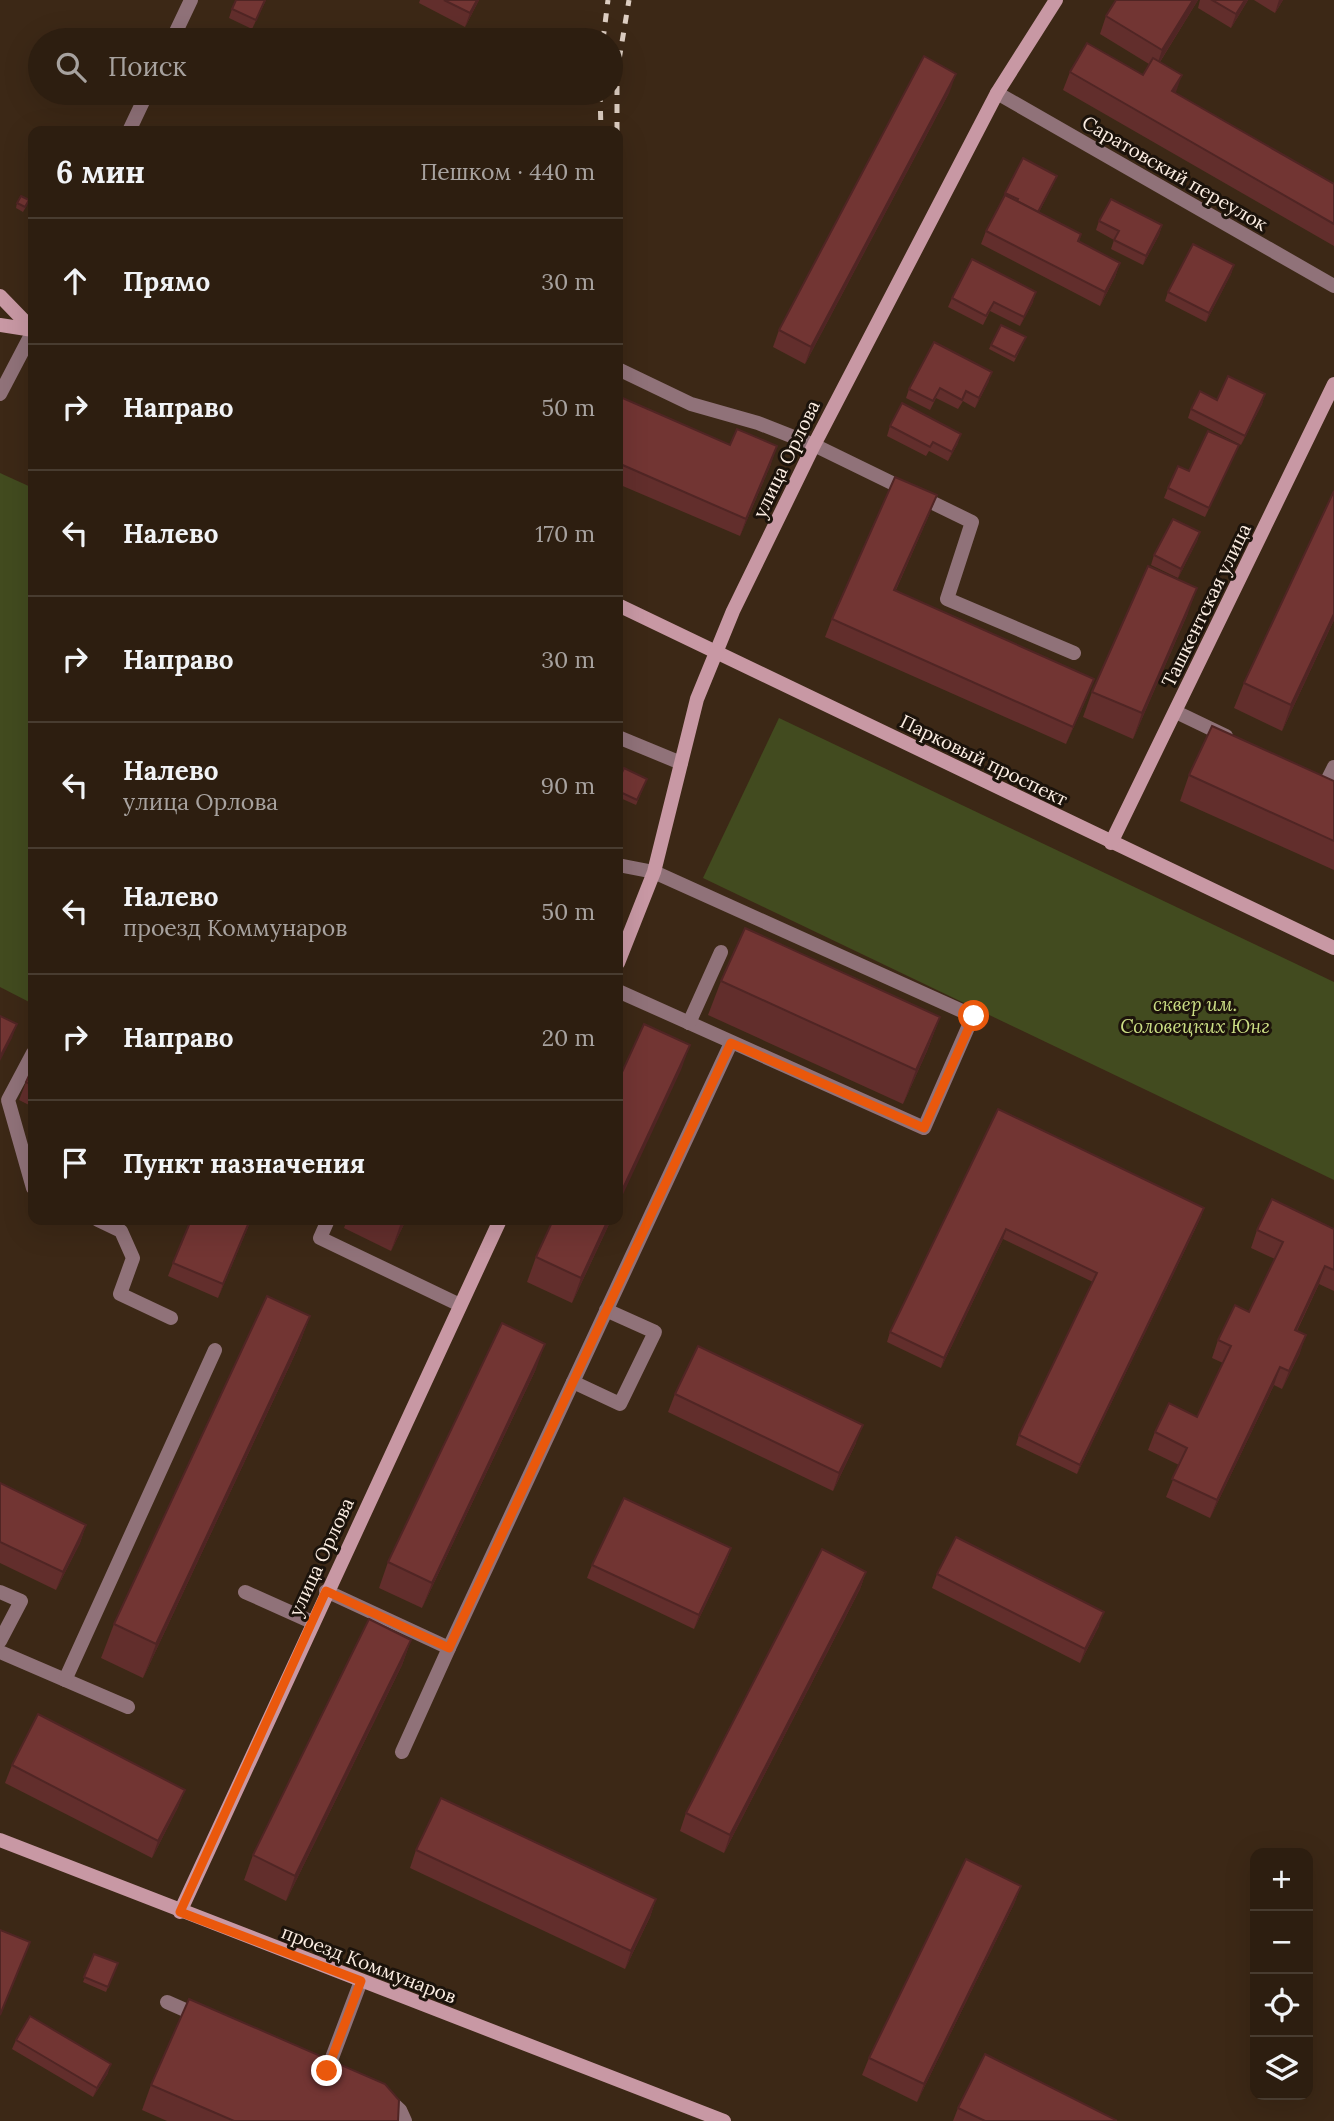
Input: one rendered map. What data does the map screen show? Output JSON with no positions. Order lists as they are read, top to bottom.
{
  "streets": {
    "street": [
      "Саратовский переулок",
      "улица Орлова",
      "Ташкентская улица",
      "Парковый проспект",
      "проезд Коммунаров"
    ]
  },
  "crossings": [
    ["Саратовский переулок", "улица Орлова"],
    ["улица Орлова", "Парковый проспект"],
    ["улица Орлова", "проезд Коммунаров"],
    ["Ташкентская улица", "Парковый проспект"]
  ],
  "parks": ["сквер им. Соловецких Юнг"],
  "page": {
    "search": "Поиск",
    "heading": ["6 мин", "Пешком · 440 m"],
    "list": [
      ["Прямо", "30 m"],
      ["Направо", "50 m"],
      ["Налево", "170 m"],
      ["Направо", "30 m"],
      ["Налево", "улица Орлова", "90 m"],
      ["Налево", "проезд Коммунаров", "50 m"],
      ["Направо", "20 m"],
      "Пункт назначения"
    ],
    "map_buttons": ["+", "−"]
  }
}
